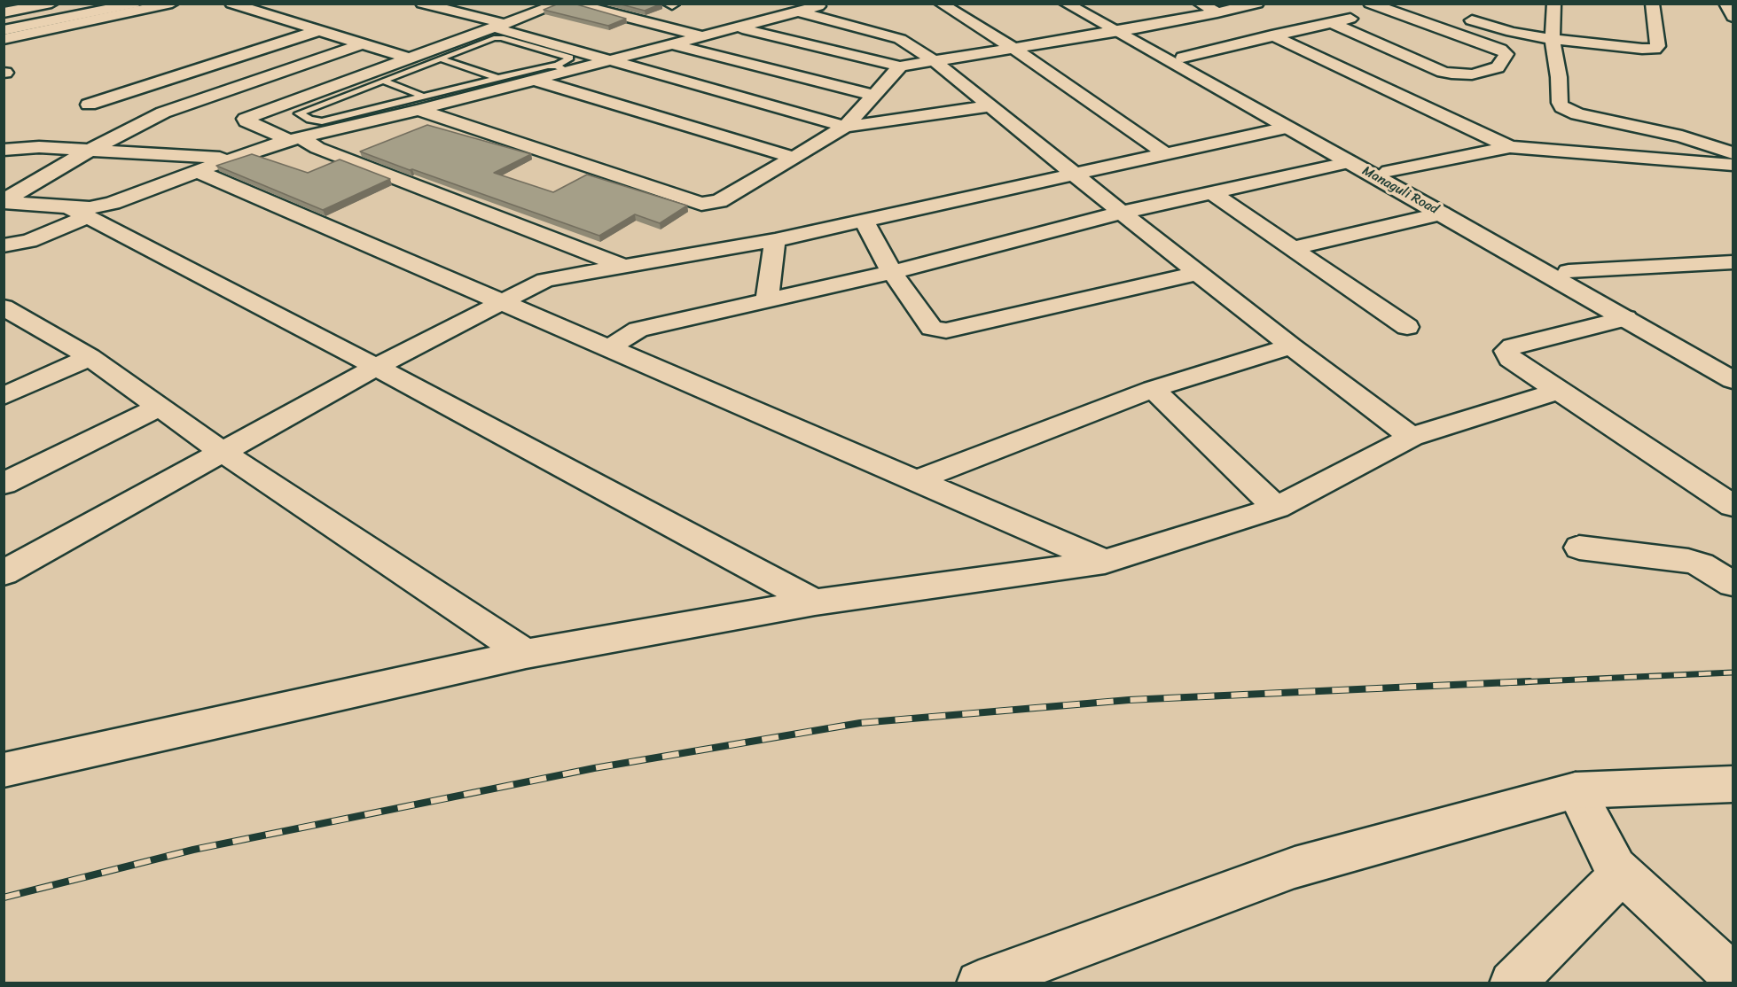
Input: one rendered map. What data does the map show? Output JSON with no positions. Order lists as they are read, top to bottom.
{
  "streets": {
    "main road": ["Managuli Road"]
  }
}
